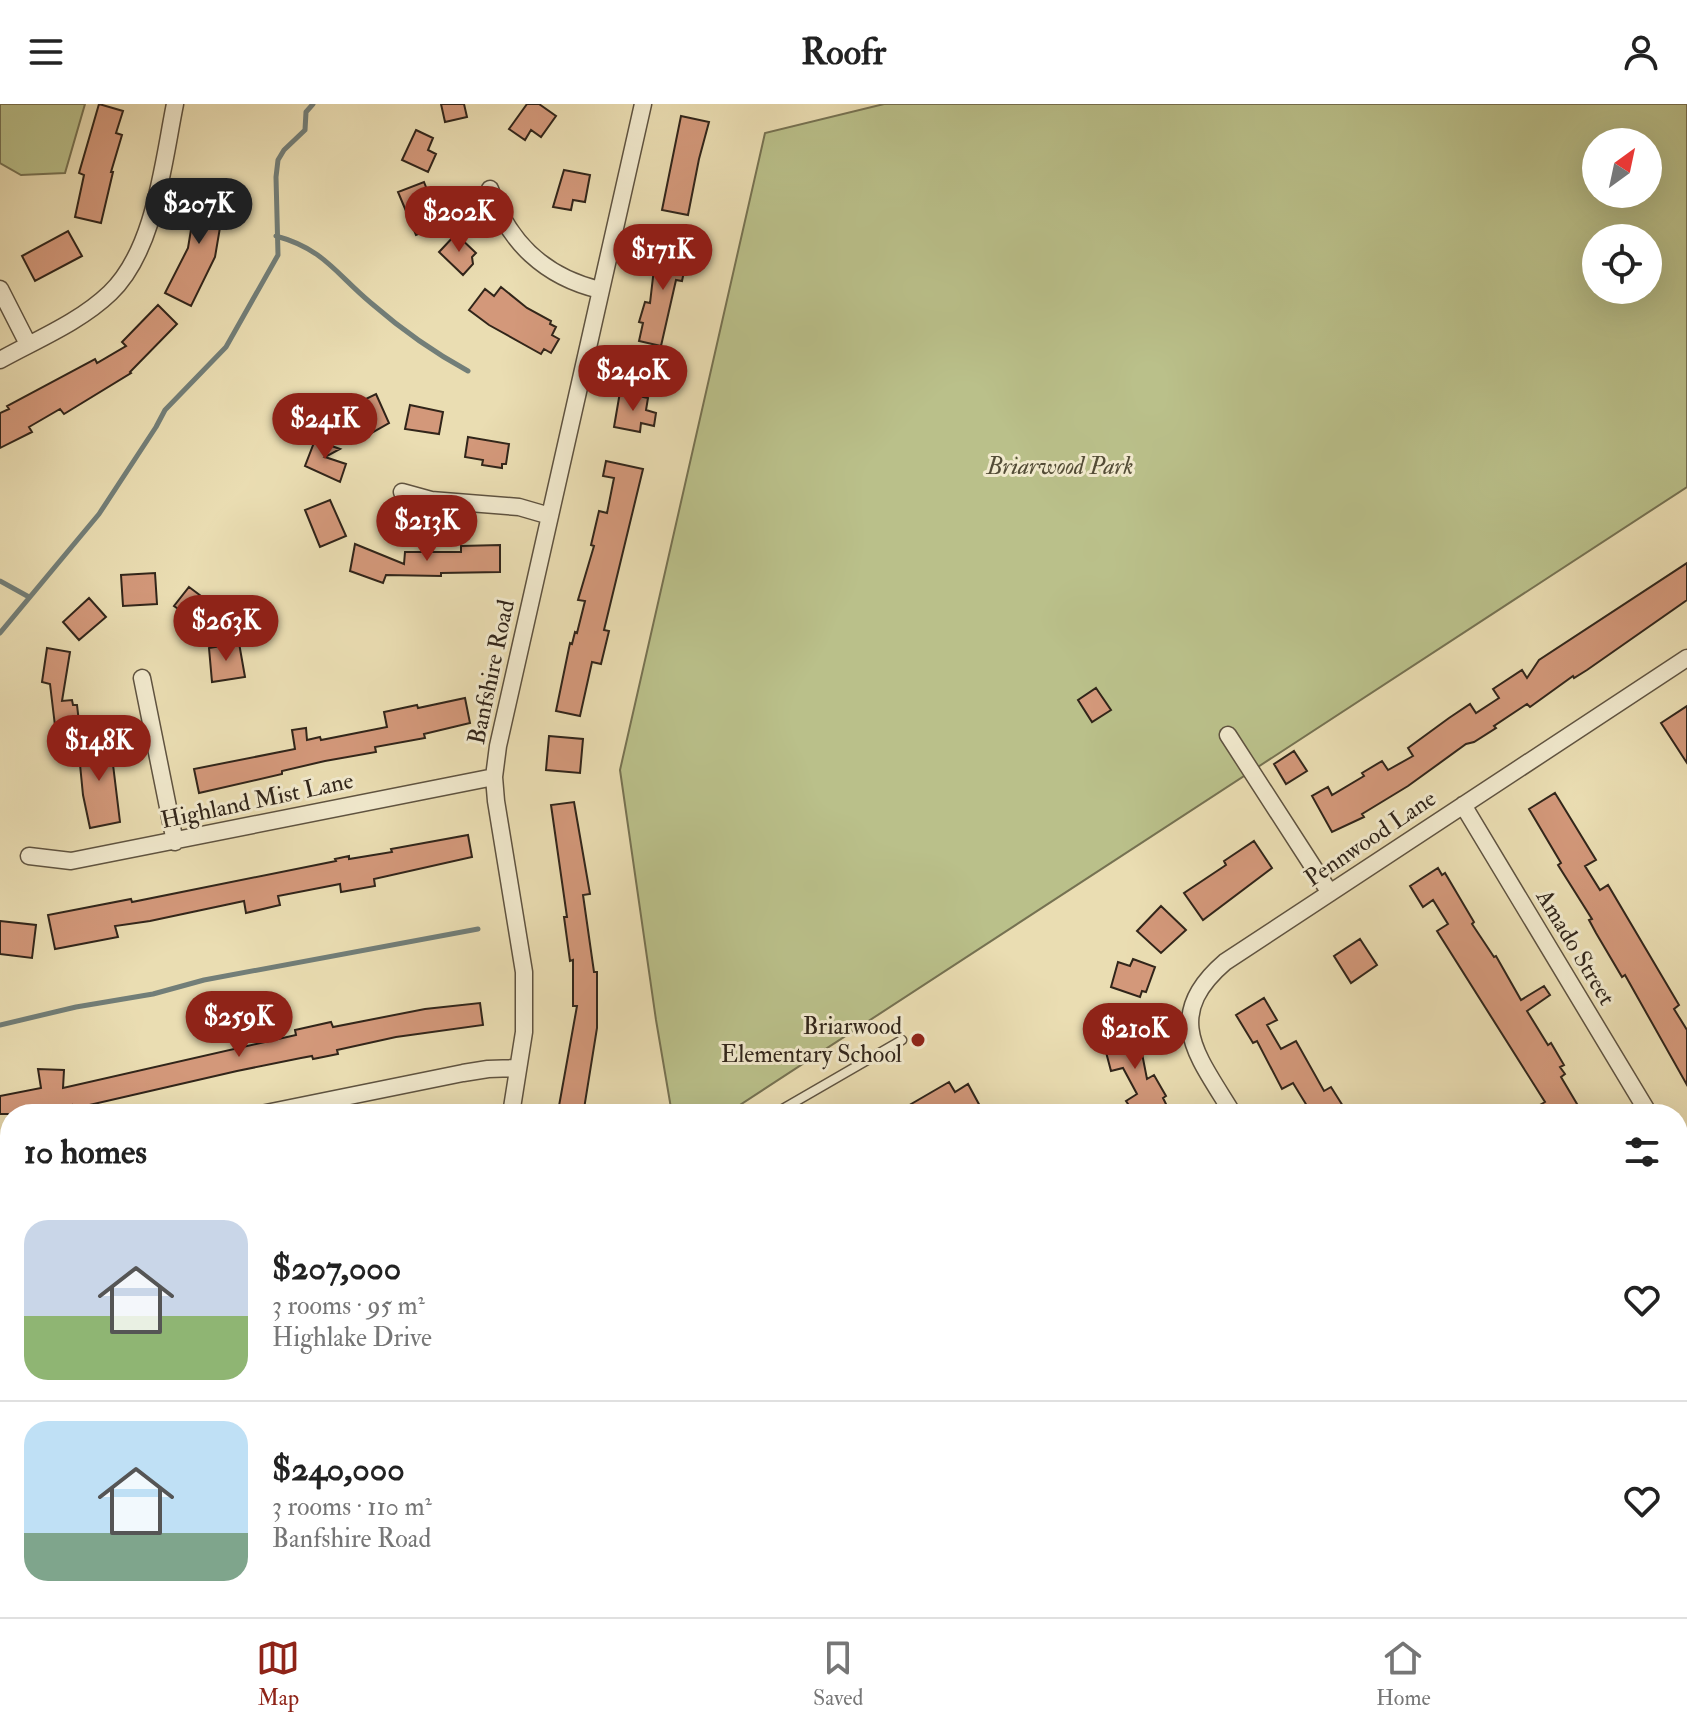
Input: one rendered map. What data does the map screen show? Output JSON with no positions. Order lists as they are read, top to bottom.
{
  "streets": {
    "street": [
      "Banfshire Road",
      "Highland Mist Lane",
      "Pennwood Lane",
      "Amado Street"
    ]
  },
  "crossings": [
    ["Banfshire Road", "Highland Mist Lane"],
    ["Pennwood Lane", "Amado Street"]
  ],
  "parks": ["Briarwood Park"],
  "places": ["Briarwood Elementary School"],
  "north": "top right",
  "page": {
    "header": "Roofr",
    "price": [
      "$207K",
      "$202K",
      "$171K",
      "$240K",
      "$241K",
      "$213K",
      "$263K",
      "$148K",
      "$259K",
      "$210K"
    ],
    "heading": "10 homes",
    "list": [
      {
        "name": "$207,000",
        "note": "3 rooms · 95 m² · Highlake Drive"
      },
      {
        "name": "$240,000",
        "note": "3 rooms · 110 m² · Banfshire Road"
      }
    ],
    "tabs": ["Map", "Saved", "Home"]
  }
}
